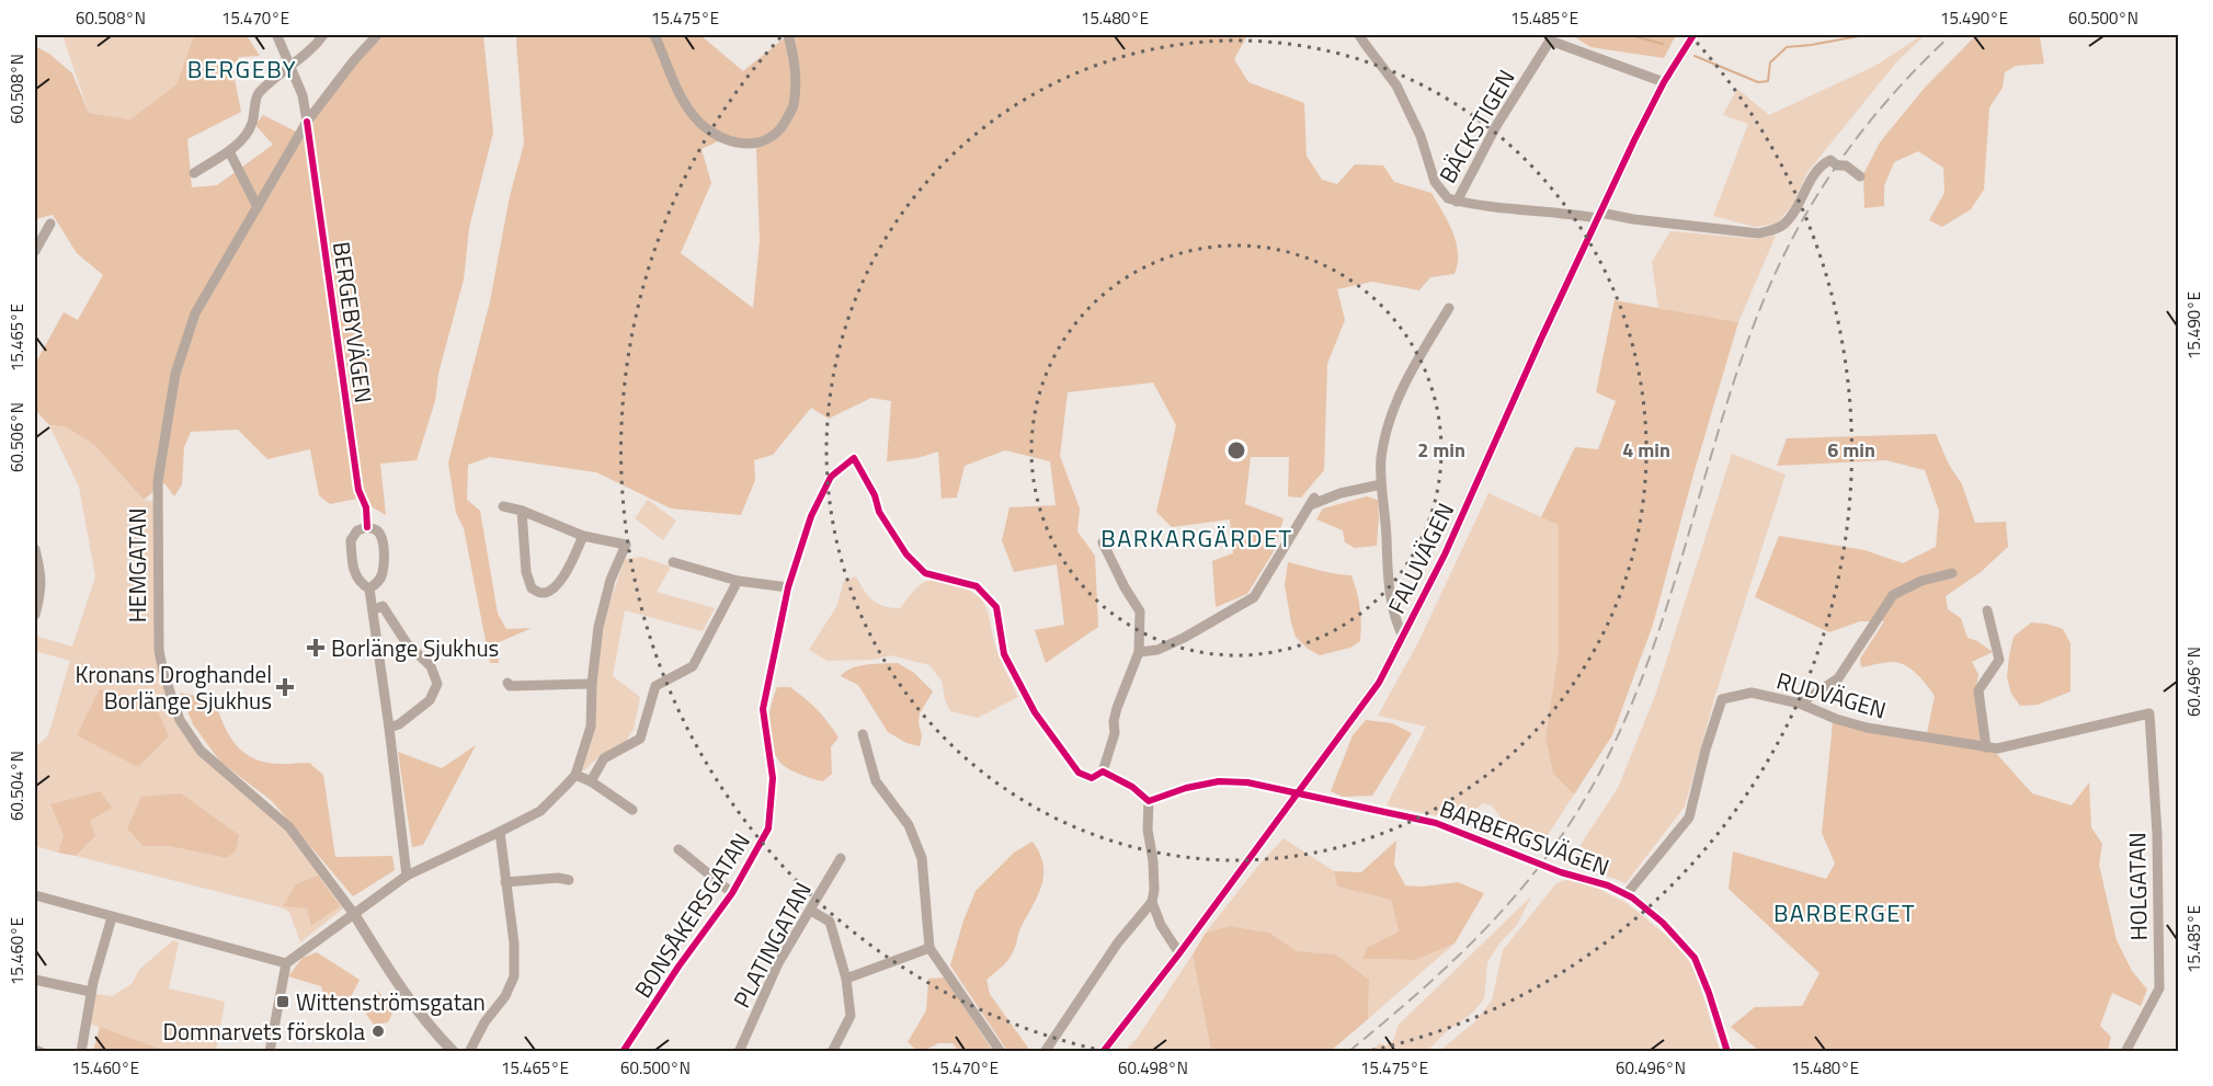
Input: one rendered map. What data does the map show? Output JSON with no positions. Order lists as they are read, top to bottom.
{
  "streets": {
    "street": [
      "BÄCKSTIGEN",
      "FALUVÄGEN",
      "HEMGATAN",
      "RUDVÄGEN",
      "BARBERGSVÄGEN",
      "HOLGATAN",
      "BONSÅKERSGATAN",
      "PLATINGATAN"
    ],
    "cycle path": ["BERGEBYVÄGEN"]
  },
  "crossings": [
    ["BÄCKSTIGEN", "FALUVÄGEN"],
    ["FALUVÄGEN", "BARBERGSVÄGEN"],
    ["RUDVÄGEN", "BARBERGSVÄGEN"],
    ["RUDVÄGEN", "HOLGATAN"]
  ],
  "districts": ["BERGEBY", "BARKARGÄRDET", "BARBERGET"],
  "places": {
    "health": ["Borlänge Sjukhus", "Kronans Droghandel Borlänge Sjukhus"],
    "transit": ["Wittenströmsgatan"],
    "other": ["Domnarvets förskola"]
  },
  "coordinates": [
    "60.508°N",
    "15.470°E",
    "15.475°E",
    "15.480°E",
    "15.485°E",
    "15.490°E",
    "60.500°N",
    "15.465°E",
    "60.506°N",
    "60.496°N",
    "60.504°N",
    "15.460°E",
    "60.498°N"
  ],
  "rings": ["2 min", "4 min", "6 min"]
}
